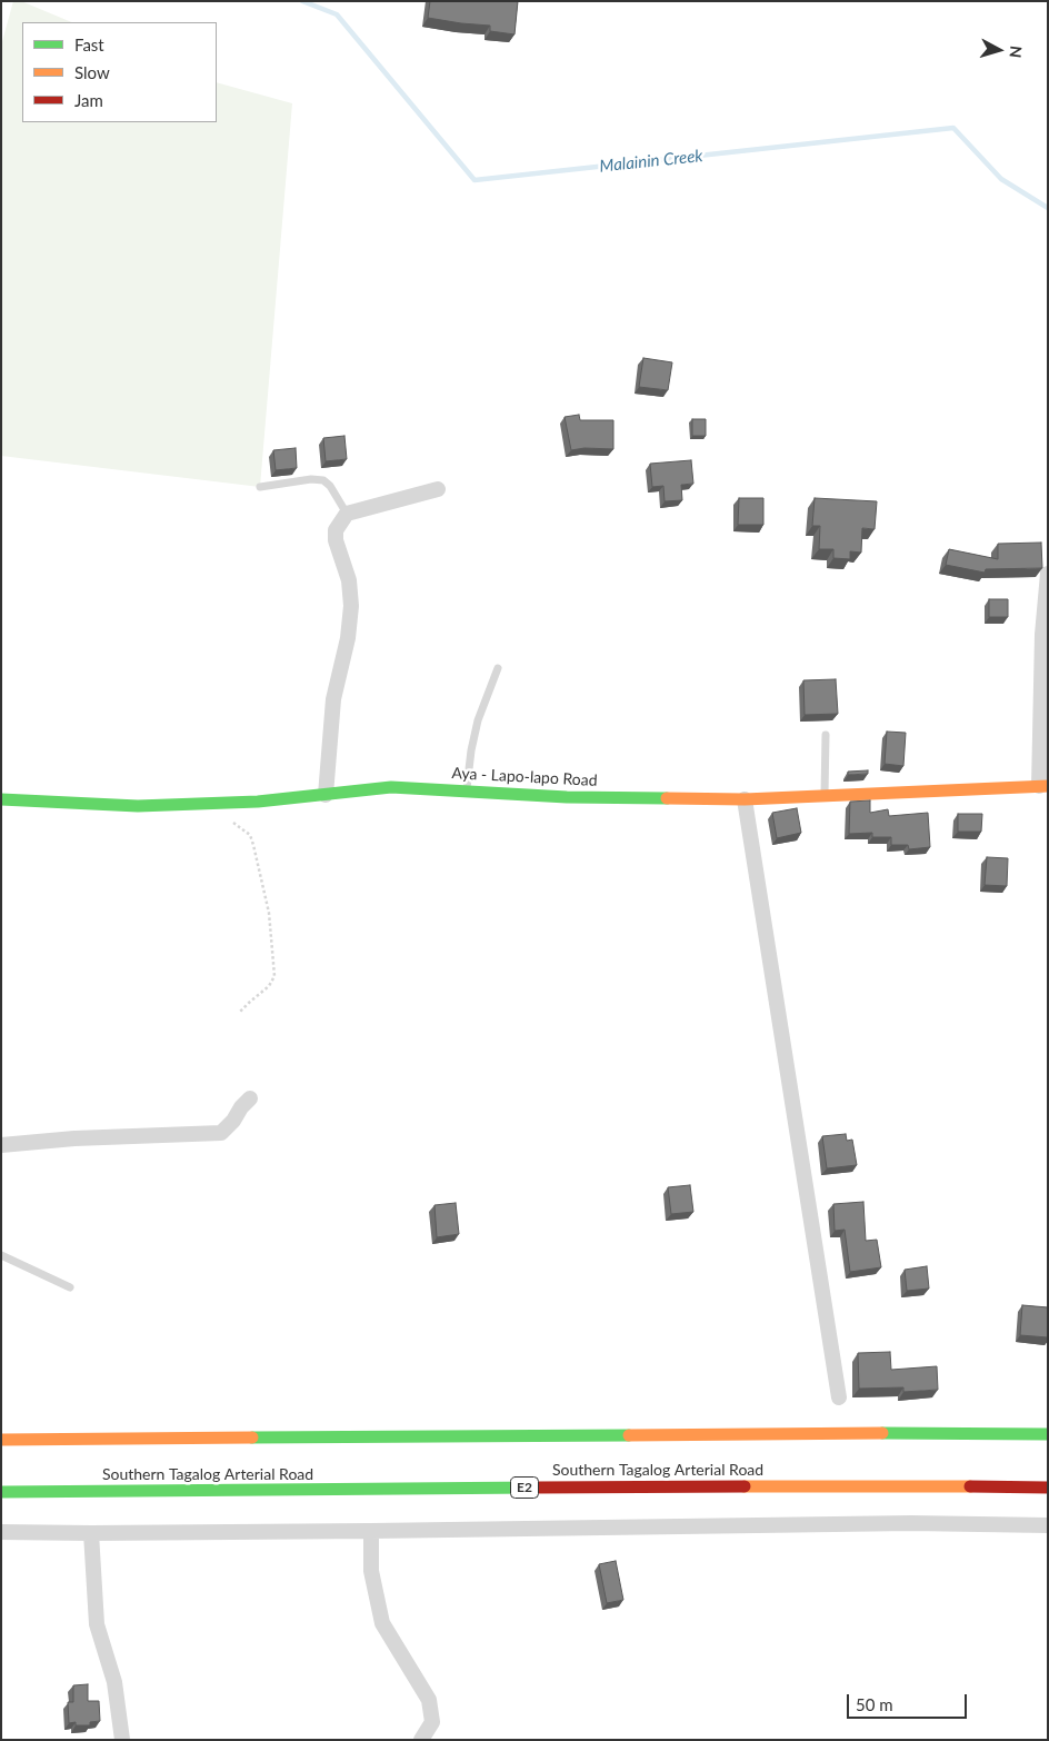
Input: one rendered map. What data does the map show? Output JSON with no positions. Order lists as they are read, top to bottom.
{
  "streets": {
    "main road": ["Aya - Lapo-lapo Road", "Southern Tagalog Arterial Road", "E2"]
  },
  "water": ["Malainin Creek"],
  "legend": ["Fast", "Slow", "Jam"],
  "scale_bar": "50 m",
  "north": "right"
}
